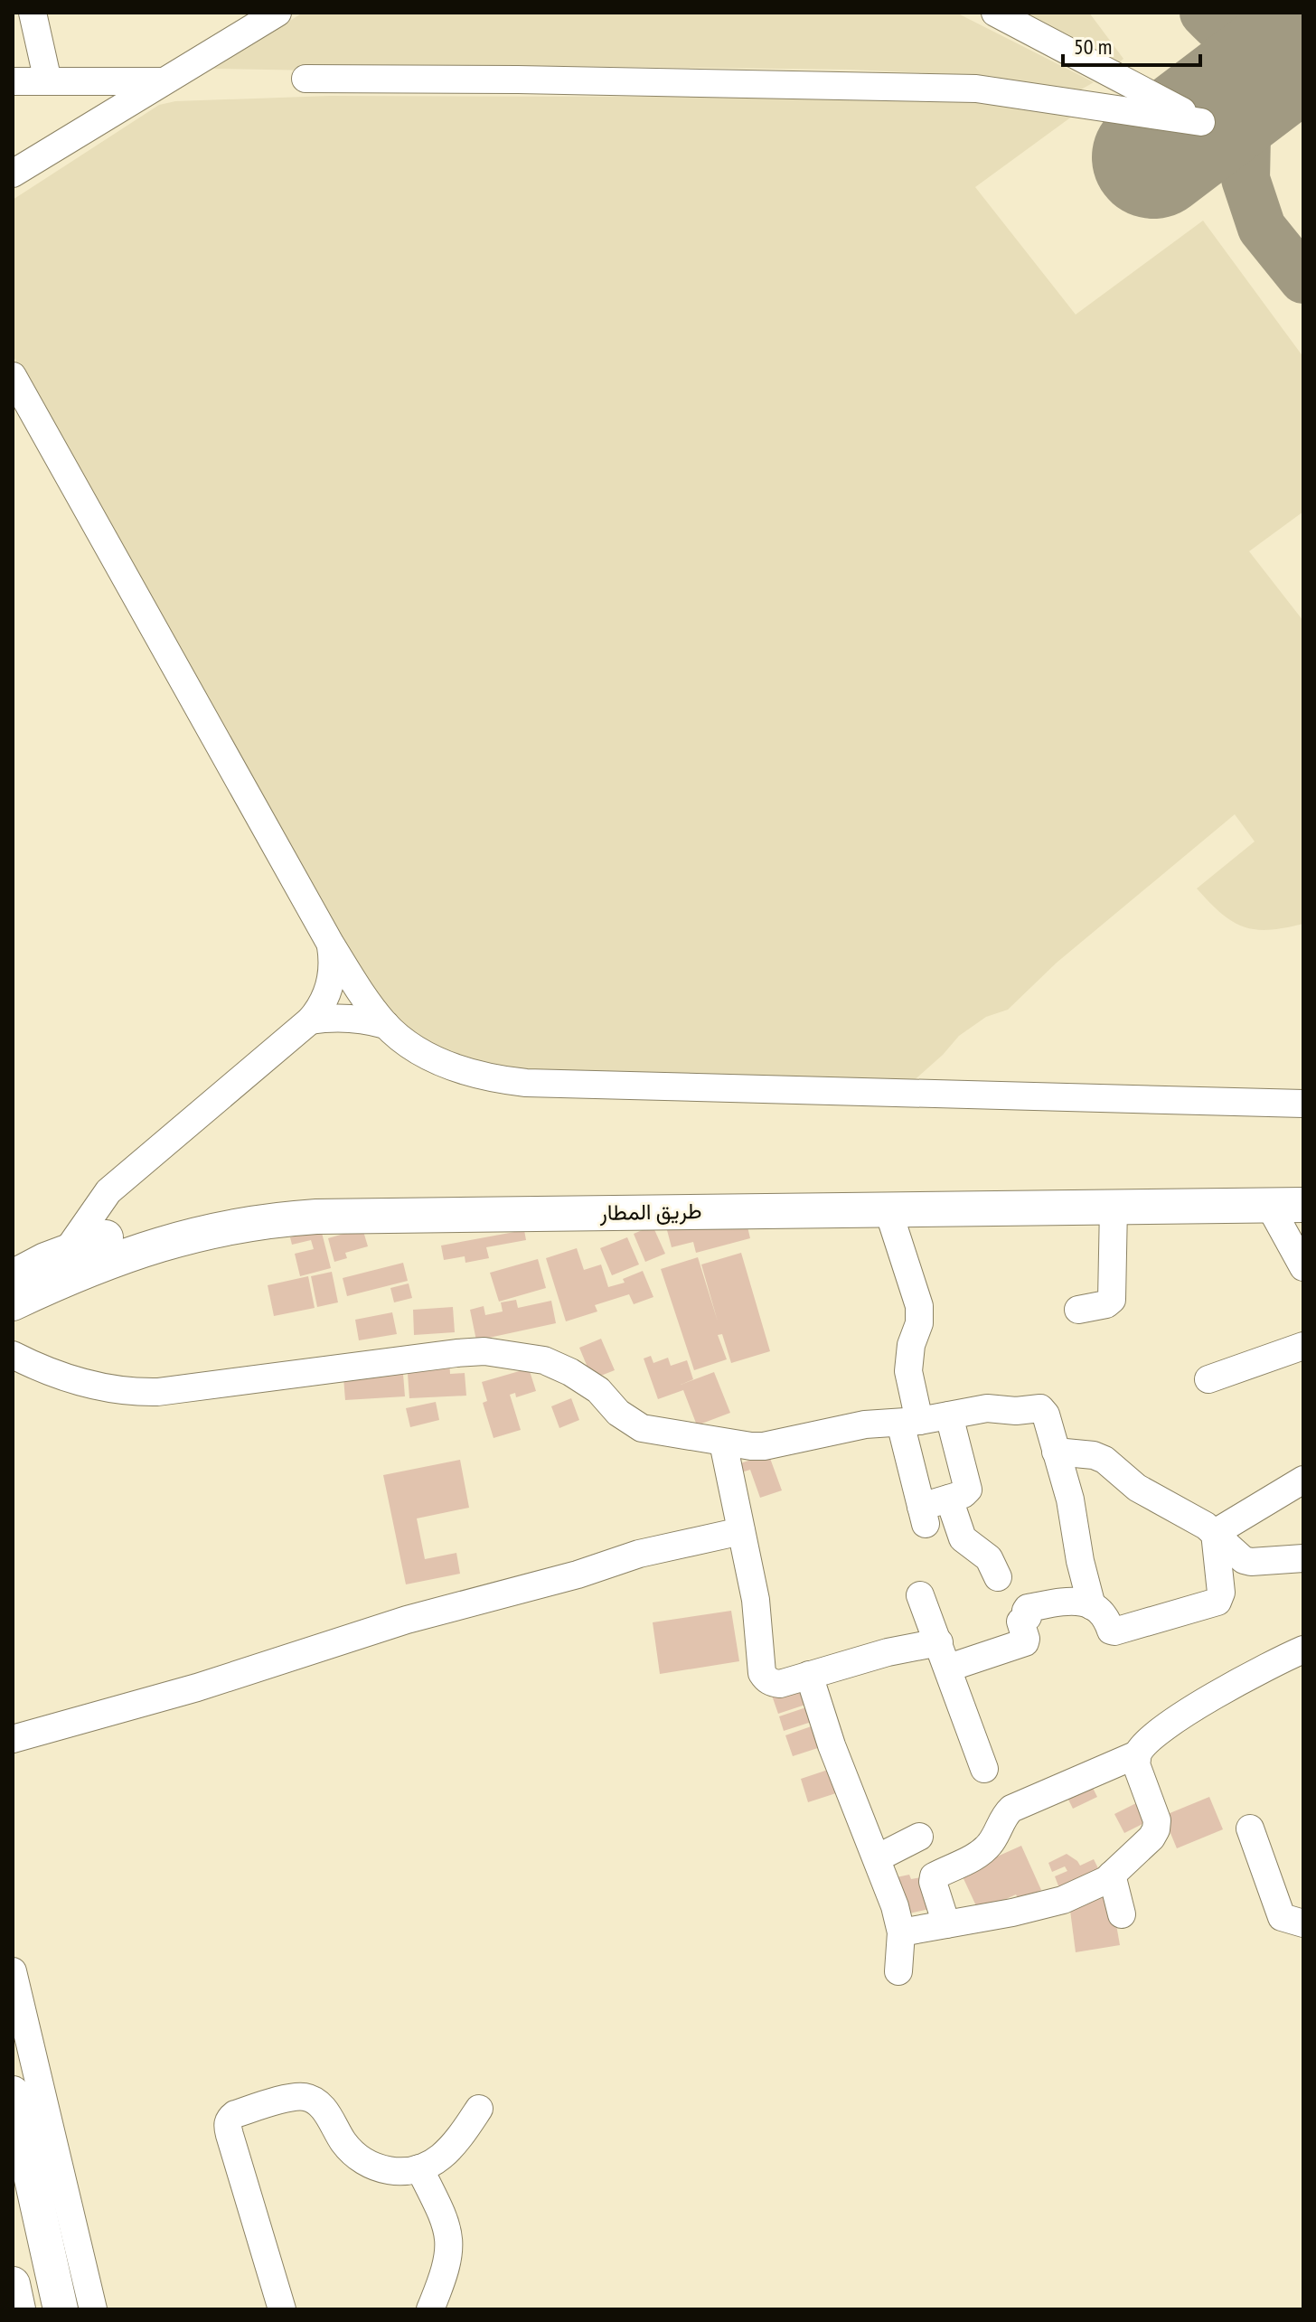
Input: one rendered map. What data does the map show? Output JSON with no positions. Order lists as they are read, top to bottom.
{
  "streets": {
    "main road": ["طريق المطار"]
  },
  "scale_bar": "50 m"
}
